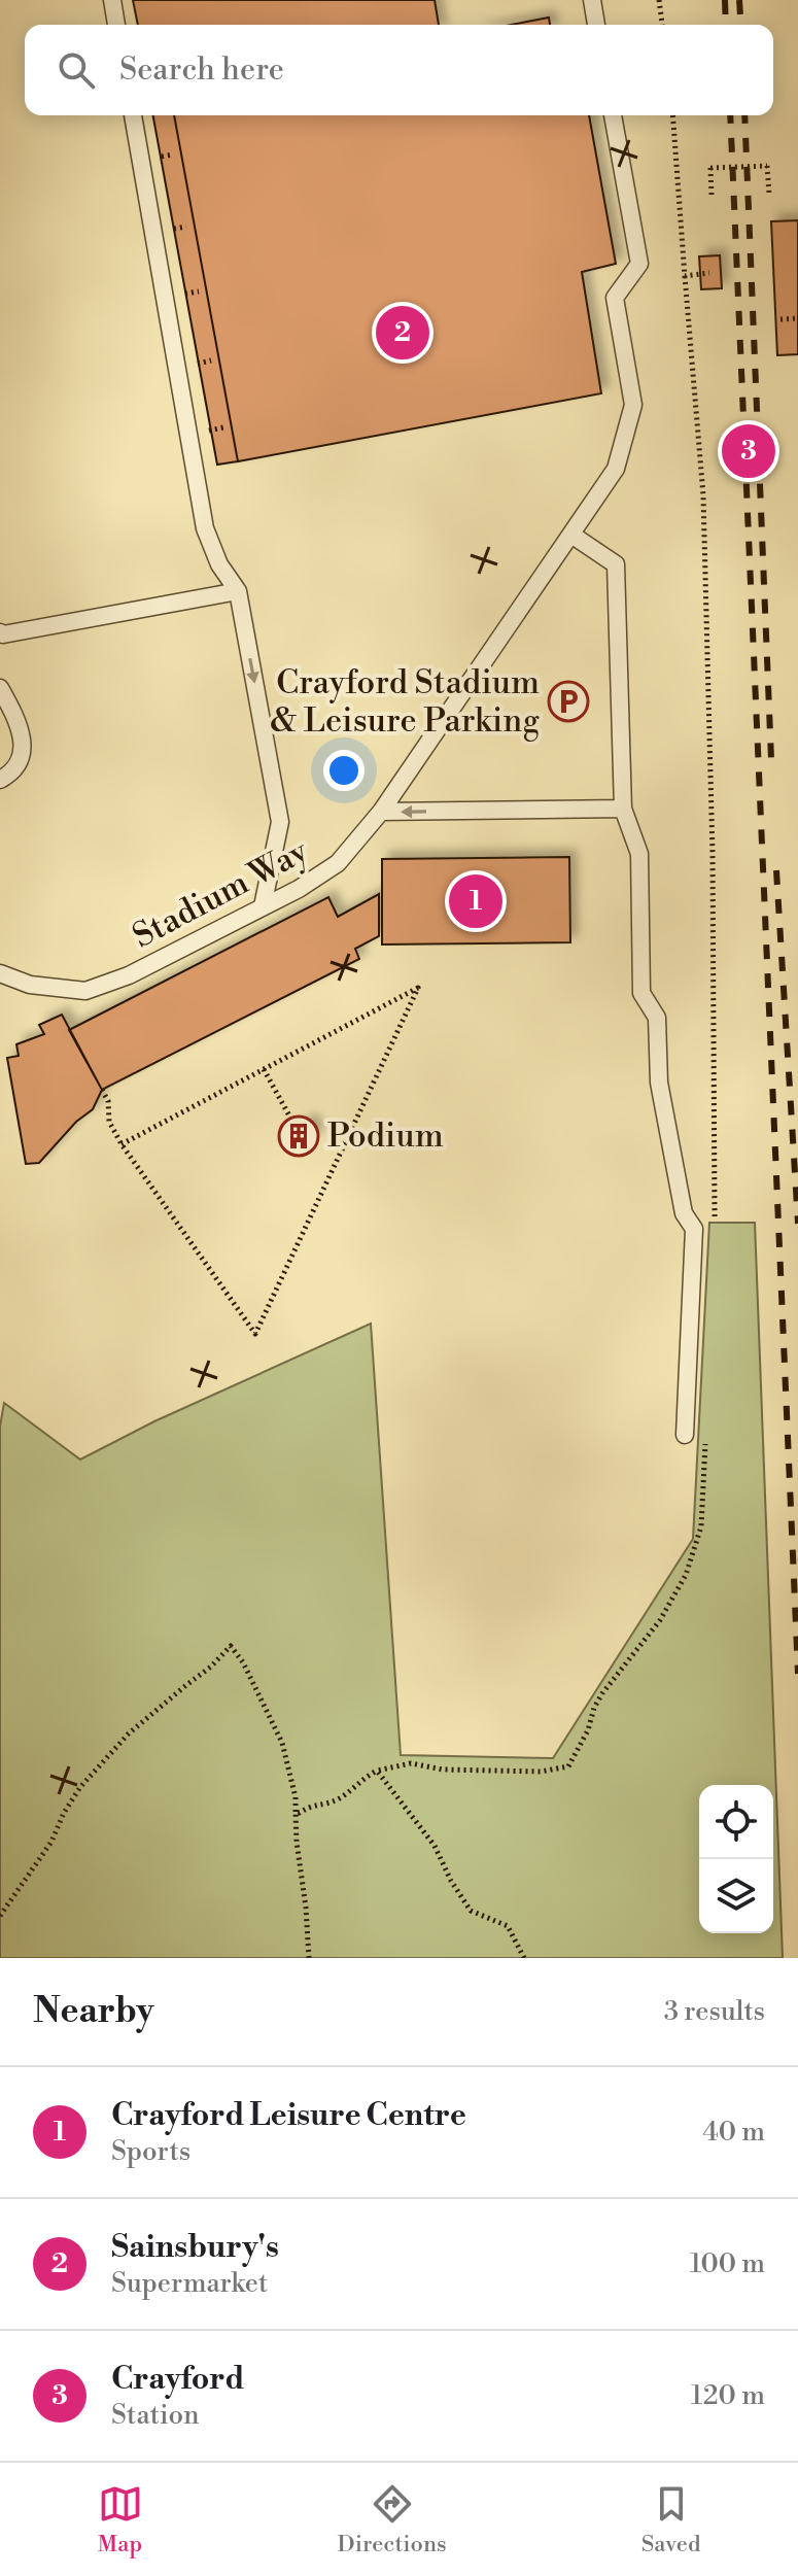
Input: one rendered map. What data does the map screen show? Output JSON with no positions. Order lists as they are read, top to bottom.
{
  "streets": {
    "lane": ["Stadium Way"]
  },
  "places": {
    "parking": ["Crayford Stadium & Leisure Parking"],
    "building": ["Podium"]
  },
  "page": {
    "search": "Search here",
    "pins": ["2", "3", "1"],
    "heading": ["Nearby", "3 results"],
    "list": [
      {
        "mark": "1",
        "name": "Crayford Leisure Centre",
        "note": "Sports",
        "value": "40 m"
      },
      {
        "mark": "2",
        "name": "Sainsbury's",
        "note": "Supermarket",
        "value": "100 m"
      },
      {
        "mark": "3",
        "name": "Crayford",
        "note": "Station",
        "value": "120 m"
      }
    ],
    "nav": ["Map", "Directions", "Saved"]
  }
}
